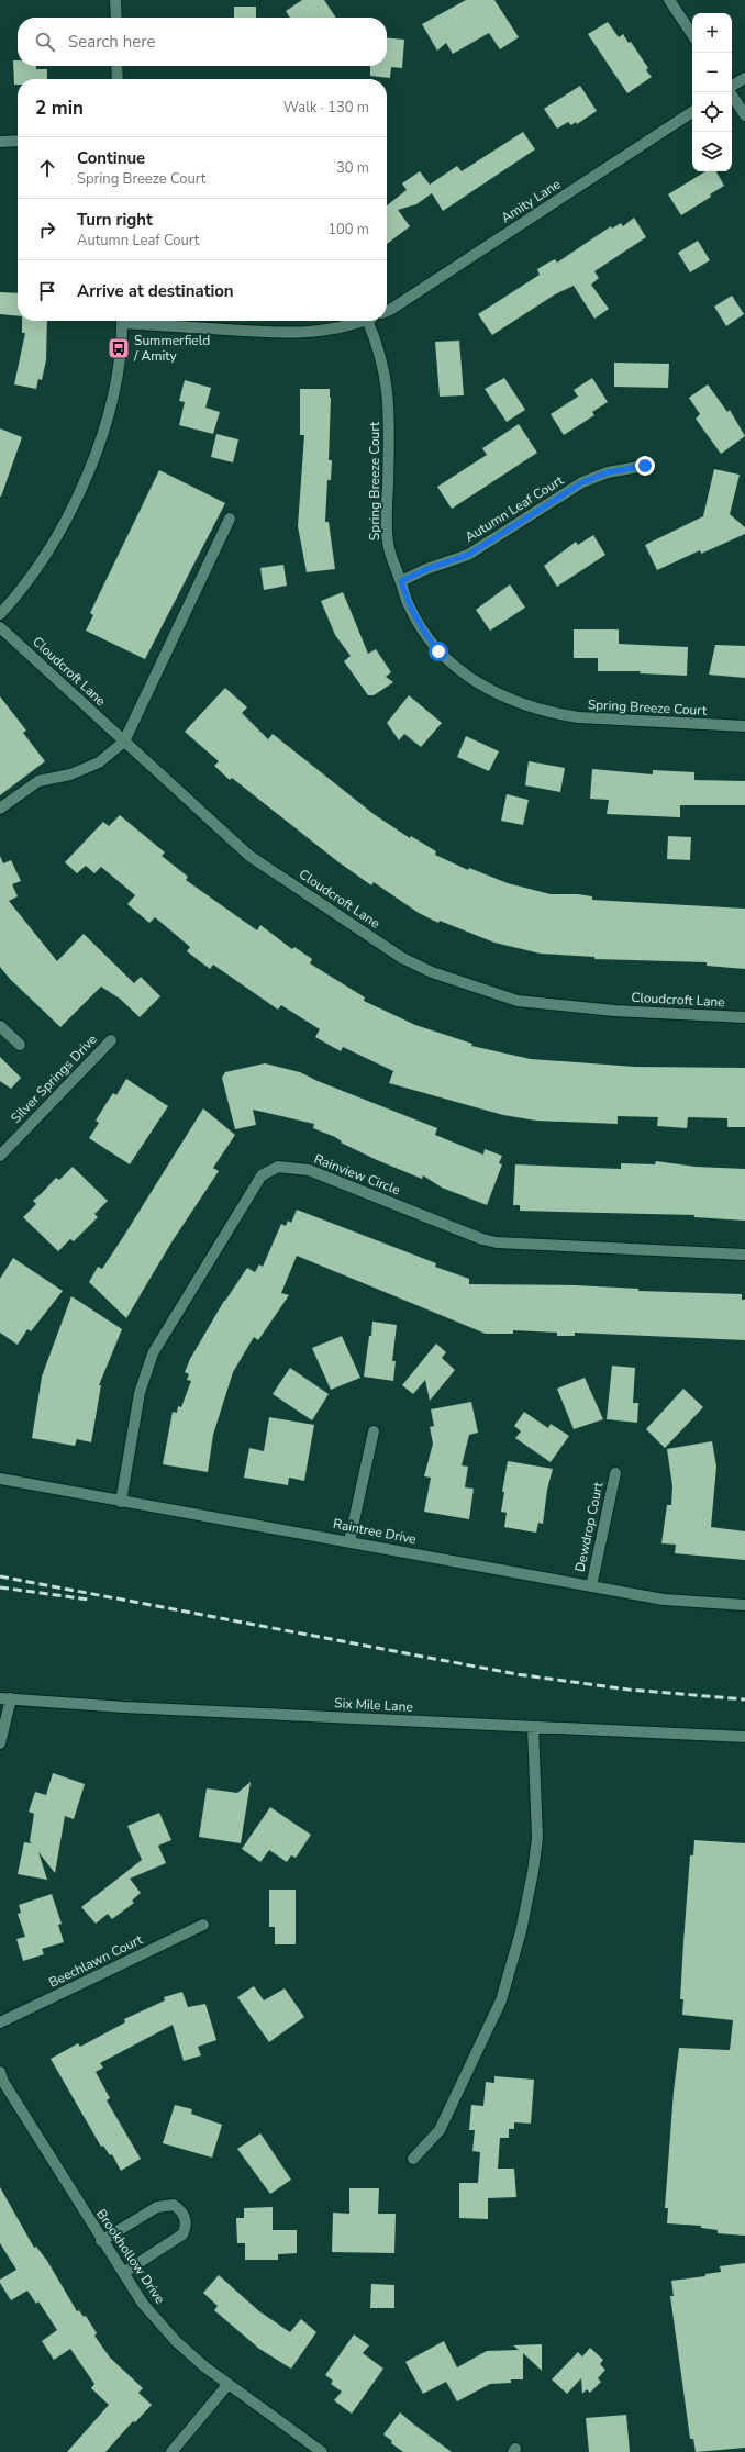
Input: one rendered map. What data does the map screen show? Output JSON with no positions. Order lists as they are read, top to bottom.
{
  "streets": {
    "street": [
      "Amity Lane",
      "Spring Breeze Court",
      "Autumn Leaf Court",
      "Cloudcroft Lane",
      "Silver Springs Drive",
      "Rainview Circle",
      "Dewdrop Court",
      "Raintree Drive",
      "Six Mile Lane",
      "Beechlawn Court",
      "Brookhollow Drive"
    ]
  },
  "crossings": [
    ["Spring Breeze Court", "Autumn Leaf Court"],
    ["Rainview Circle", "Raintree Drive"],
    ["Dewdrop Court", "Raintree Drive"]
  ],
  "places": {
    "bus stop": ["Summerfield / Amity"]
  },
  "page": {
    "map_buttons": ["+", "−"],
    "search": "Search here",
    "heading": ["2 min", "Walk · 130 m"],
    "list": [
      ["Continue", "Spring Breeze Court", "30 m"],
      ["Turn right", "Autumn Leaf Court", "100 m"],
      "Arrive at destination"
    ]
  }
}
